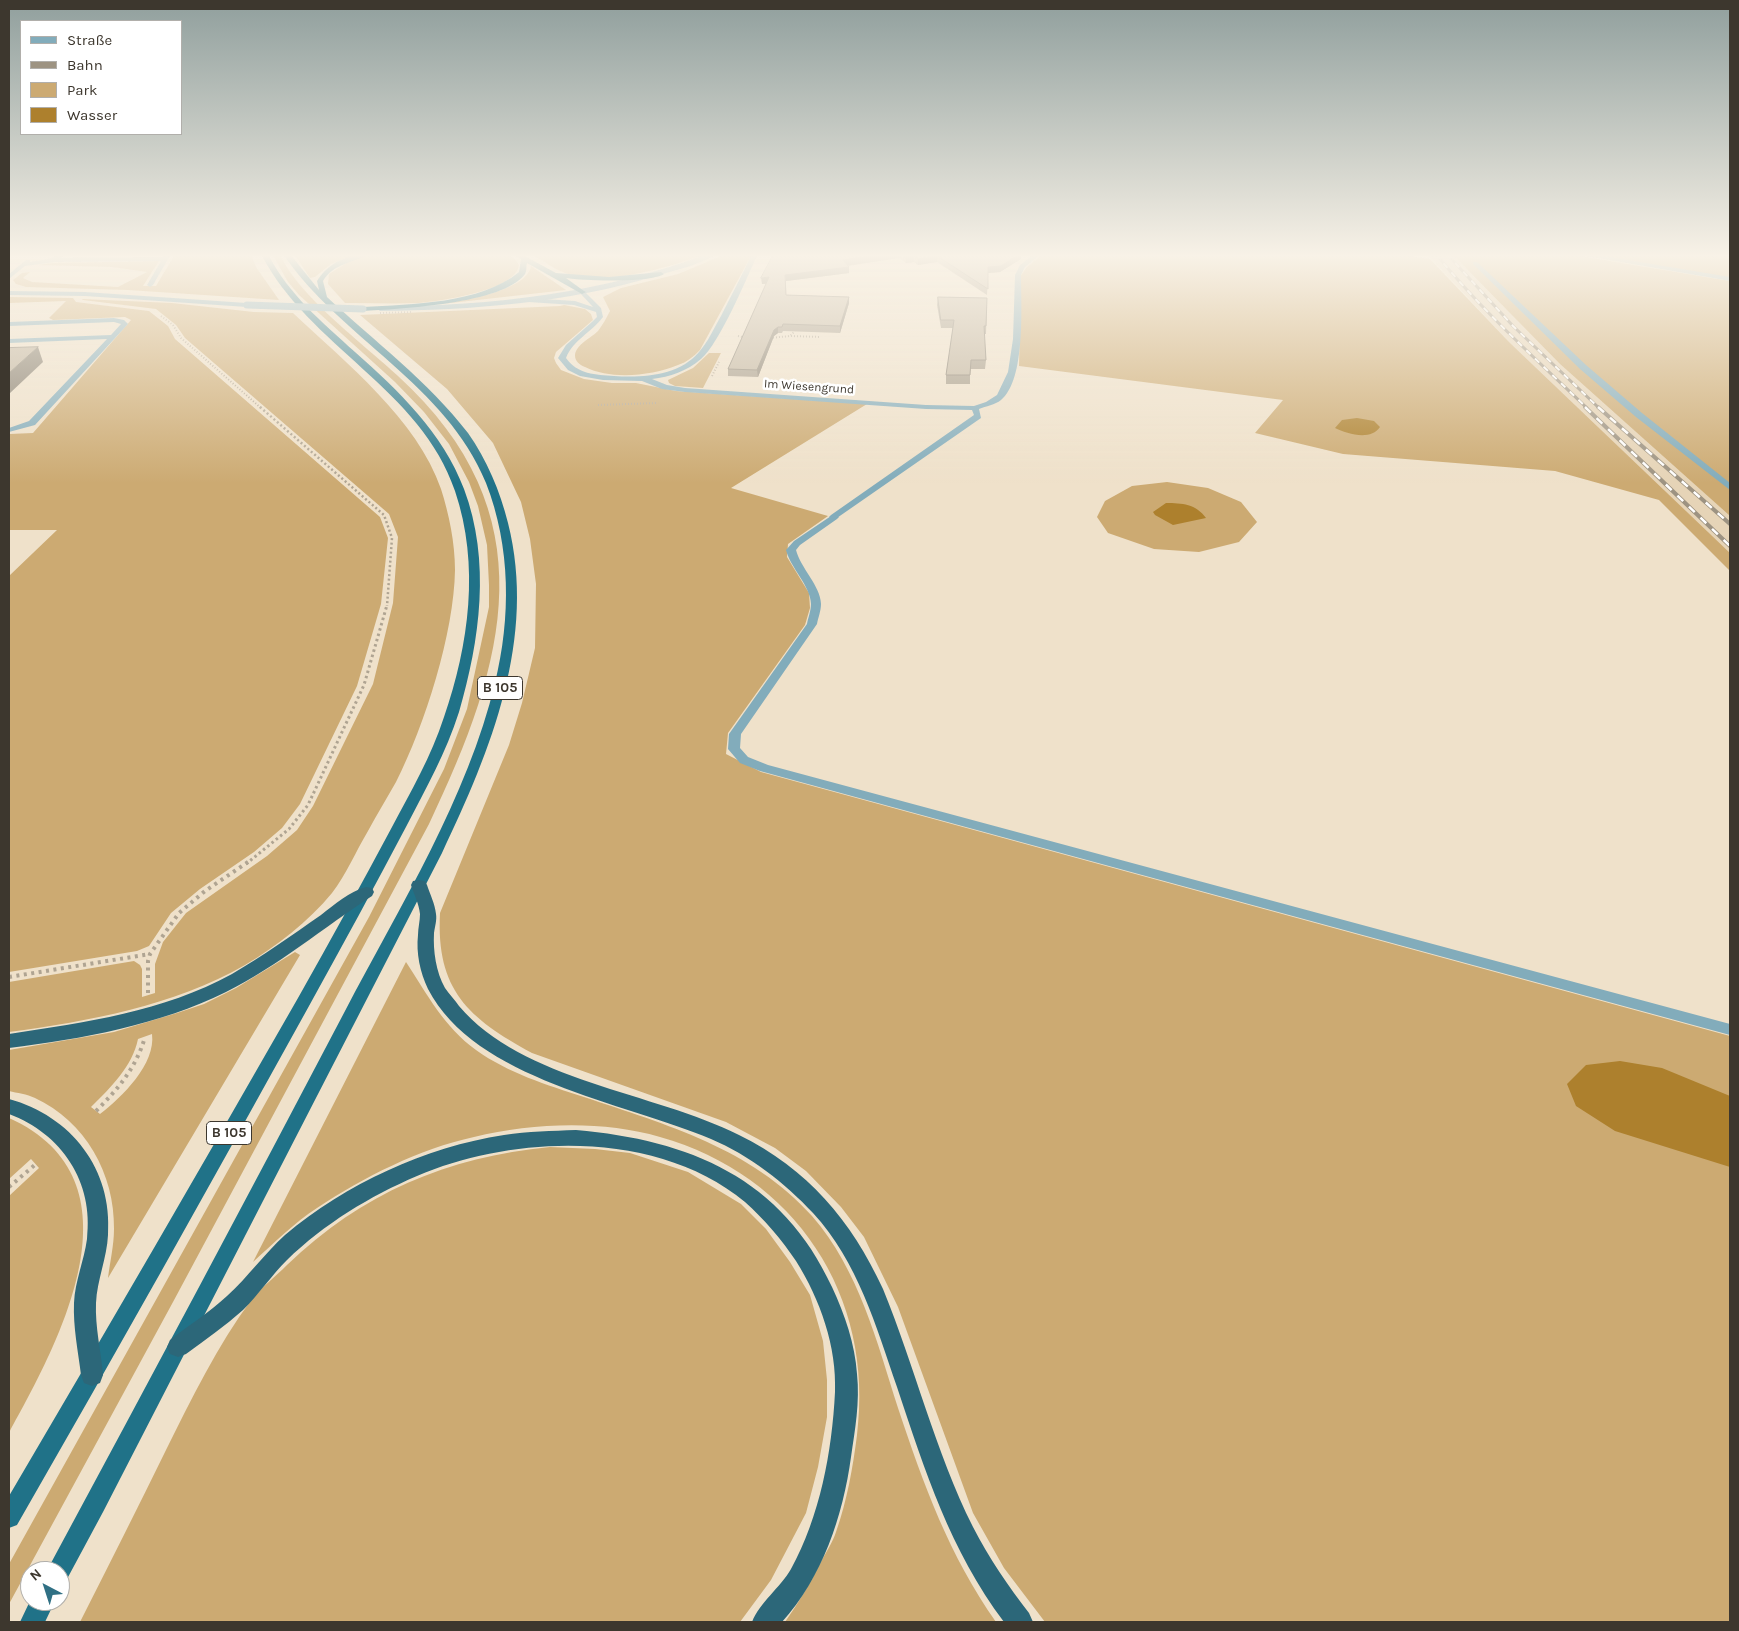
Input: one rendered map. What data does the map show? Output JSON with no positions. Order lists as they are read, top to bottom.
{
  "streets": {
    "highway": ["B 105"],
    "street": ["Im Wiesengrund"]
  },
  "legend": [
    "Straße",
    "Bahn",
    "Park",
    "Wasser"
  ],
  "north": "top left"
}
